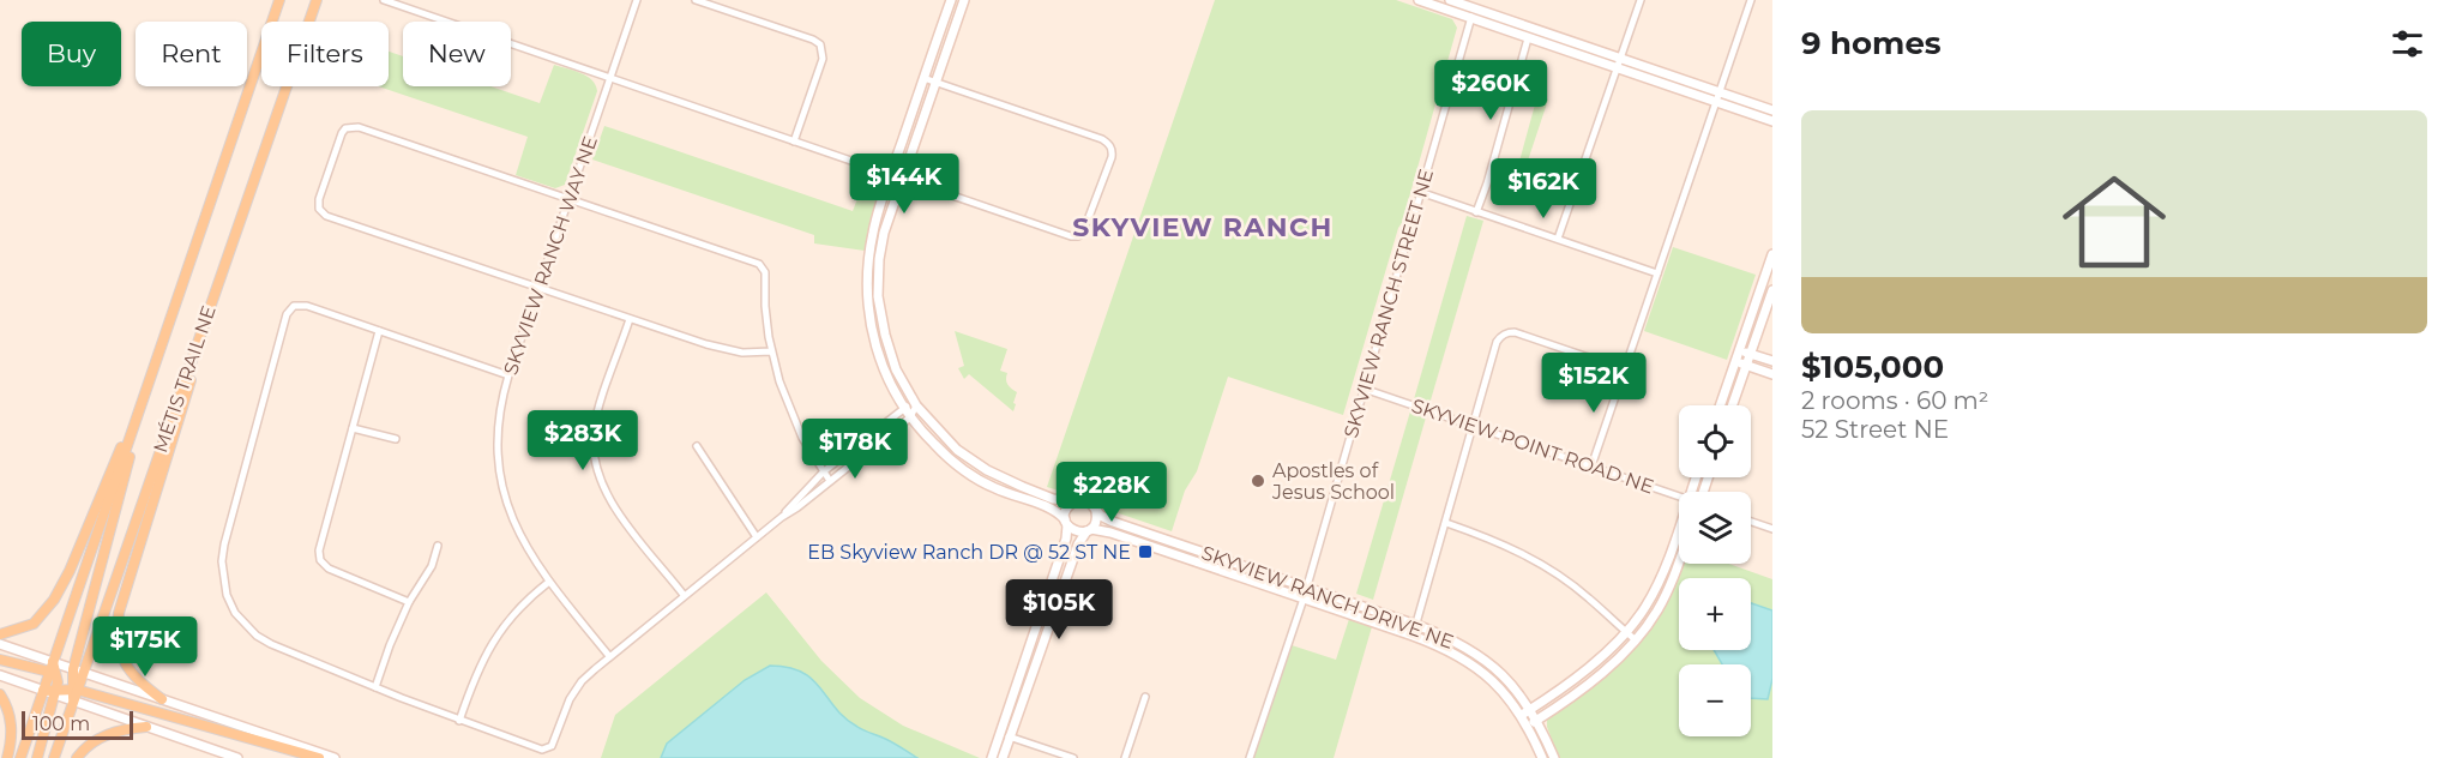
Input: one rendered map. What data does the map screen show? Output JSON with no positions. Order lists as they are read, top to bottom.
{
  "streets": {
    "main road": ["MÉTIS TRAIL NE"],
    "street": [
      "SKYVIEW RANCH WAY NE",
      "SKYVIEW RANCH STREET NE",
      "SKYVIEW POINT ROAD NE",
      "SKYVIEW RANCH DRIVE NE"
    ]
  },
  "crossings": [
    ["SKYVIEW RANCH STREET NE", "SKYVIEW POINT ROAD NE"],
    ["SKYVIEW RANCH STREET NE", "SKYVIEW RANCH DRIVE NE"]
  ],
  "districts": ["SKYVIEW RANCH"],
  "places": {
    "other": ["Apostles of Jesus School"],
    "transit": ["EB Skyview Ranch DR @ 52 ST NE"]
  },
  "scale_bar": "100 m",
  "page": {
    "heading": "9 homes",
    "chip": [
      "Buy",
      "Rent",
      "Filters",
      "New"
    ],
    "price": [
      "$260K",
      "$144K",
      "$162K",
      "$152K",
      "$283K",
      "$178K",
      "$228K",
      "$105K",
      "$175K"
    ],
    "list": [
      {
        "name": "$105,000",
        "note": "2 rooms · 60 m² · 52 Street NE"
      }
    ],
    "map_buttons": ["+", "−"],
    "scale": "100 m"
  }
}
